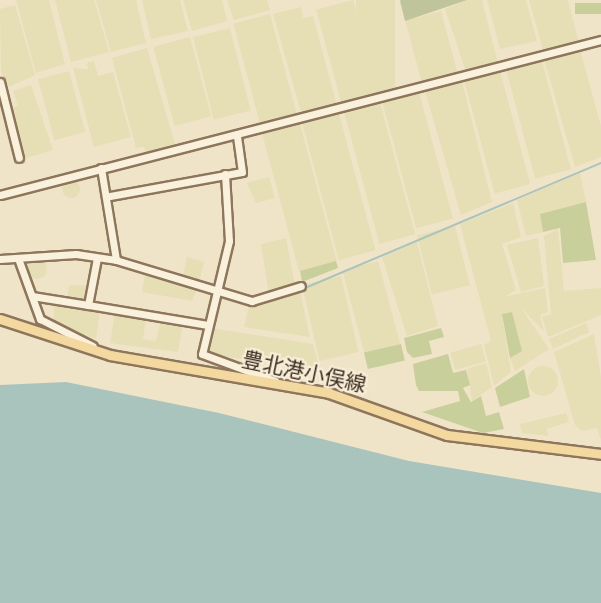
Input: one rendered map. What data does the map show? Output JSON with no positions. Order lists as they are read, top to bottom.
{
  "streets": {
    "main road": ["豊北港小俣線"]
  }
}
